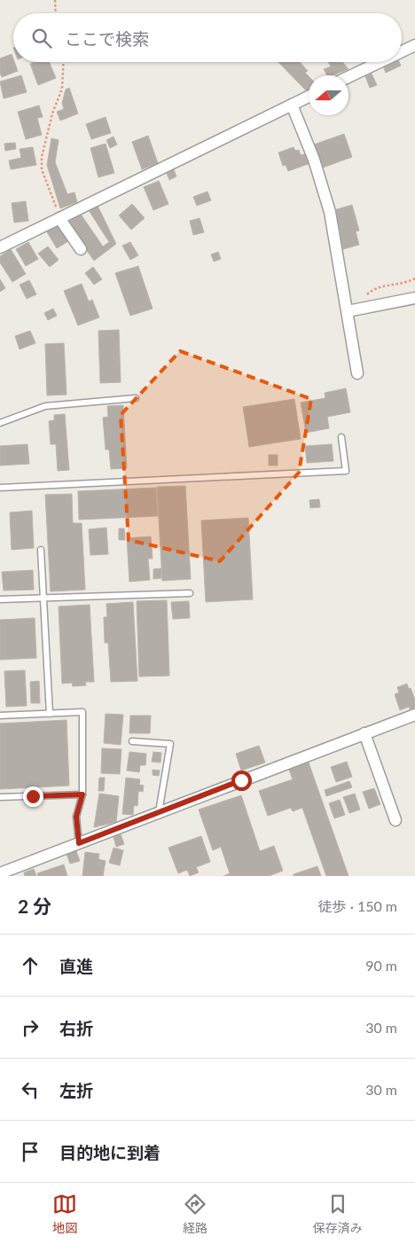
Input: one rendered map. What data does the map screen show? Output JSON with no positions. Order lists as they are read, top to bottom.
{
  "north": "left",
  "page": {
    "search": "ここで検索",
    "heading": ["2 分", "徒歩 · 150 m"],
    "list": [
      ["直進", "90 m"],
      ["右折", "30 m"],
      ["左折", "30 m"],
      "目的地に到着"
    ],
    "nav": ["地図", "経路", "保存済み"]
  }
}
